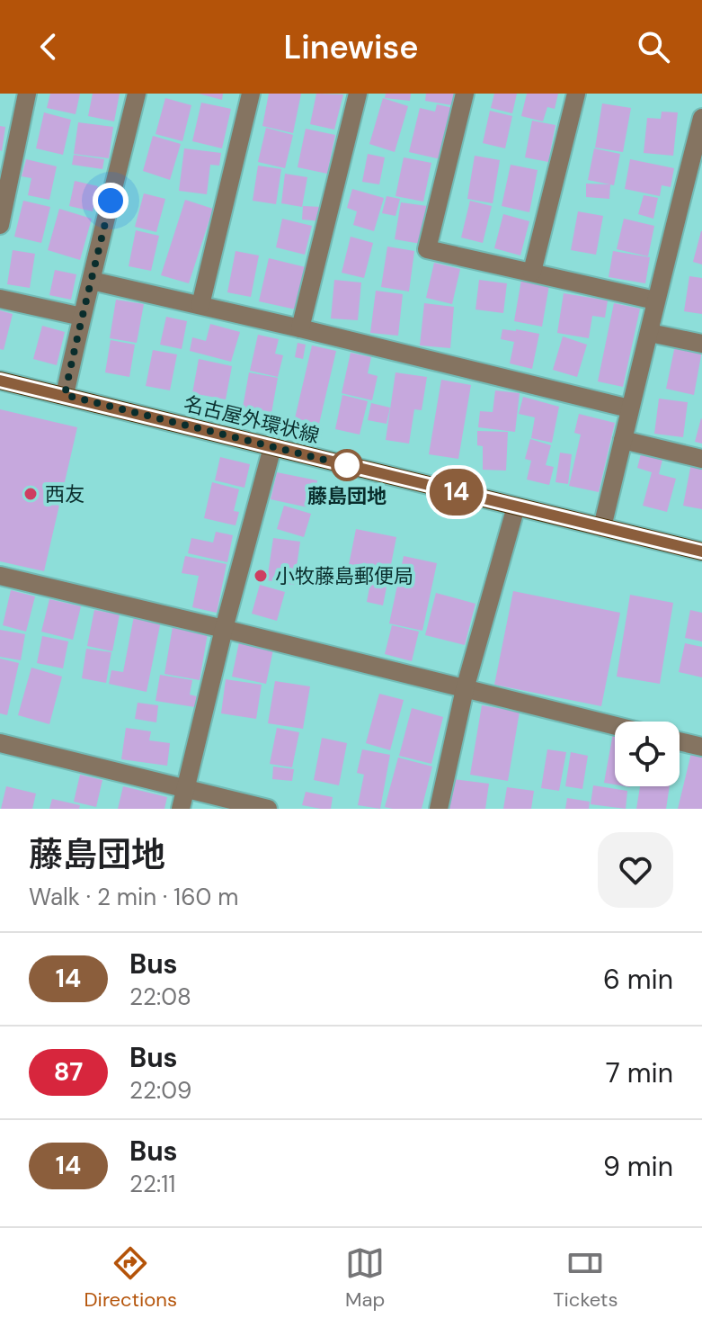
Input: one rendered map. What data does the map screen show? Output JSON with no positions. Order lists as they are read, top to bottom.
{
  "streets": {
    "main road": ["名古屋外環状線"]
  },
  "places": ["藤島団地", "西友", "小牧藤島郵便局"],
  "lines": ["bus line 14"],
  "page": {
    "header": "Linewise",
    "on_map": "14",
    "heading": ["藤島団地", "Walk · 2 min · 160 m"],
    "list": [
      {
        "mark": "14",
        "name": "Bus",
        "note": "22:08",
        "value": "6 min"
      },
      {
        "mark": "87",
        "name": "Bus",
        "note": "22:09",
        "value": "7 min"
      },
      {
        "mark": "14",
        "name": "Bus",
        "note": "22:11",
        "value": "9 min"
      }
    ],
    "tabs": ["Directions", "Map", "Tickets"]
  }
}
